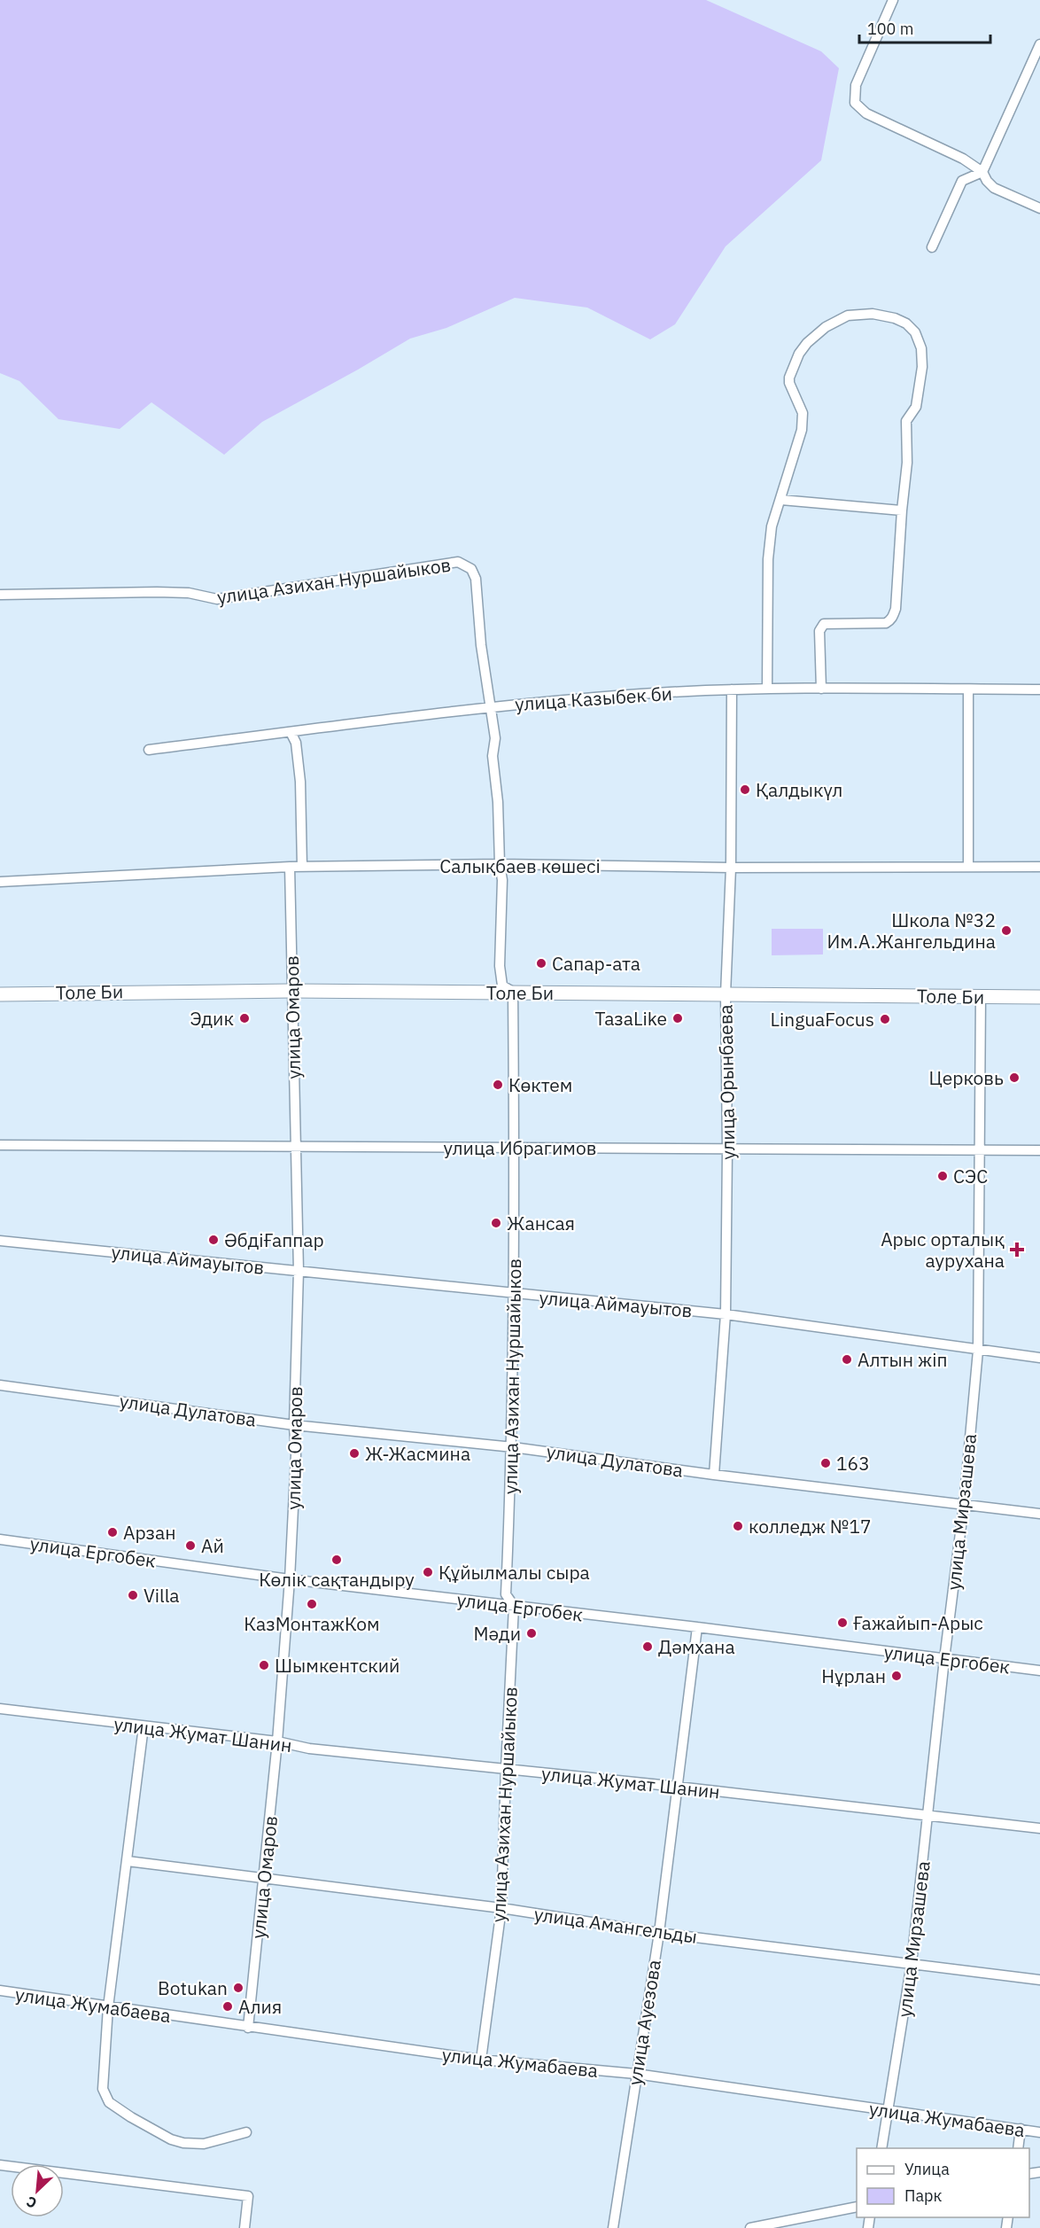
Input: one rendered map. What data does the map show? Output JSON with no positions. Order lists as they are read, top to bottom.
{
  "streets": {
    "main road": ["Толе Би"],
    "street": [
      "улица Азихан Нуршайыков",
      "улица Казыбек би",
      "Салықбаев көшесі",
      "улица Омаров",
      "улица Орынбаева",
      "улица Ибрагимов",
      "улица Аймауытов",
      "улица Дулатова",
      "улица Мирзашева",
      "улица Ергобек",
      "улица Жумат Шанин",
      "улица Амангельды",
      "улица Жумабаева",
      "улица Ауезова"
    ]
  },
  "crossings": [
    ["улица Азихан Нуршайыков", "улица Казыбек би"],
    ["улица Азихан Нуршайыков", "Салықбаев көшесі"],
    ["улица Азихан Нуршайыков", "Толе Би"],
    ["улица Азихан Нуршайыков", "улица Ибрагимов"],
    ["улица Азихан Нуршайыков", "улица Аймауытов"],
    ["улица Азихан Нуршайыков", "улица Дулатова"],
    ["улица Азихан Нуршайыков", "улица Ергобек"],
    ["улица Азихан Нуршайыков", "улица Жумат Шанин"],
    ["улица Азихан Нуршайыков", "улица Амангельды"],
    ["улица Азихан Нуршайыков", "улица Жумабаева"],
    ["улица Казыбек би", "улица Орынбаева"],
    ["Салықбаев көшесі", "улица Омаров"],
    ["Салықбаев көшесі", "улица Орынбаева"],
    ["Толе Би", "улица Омаров"],
    ["Толе Би", "улица Орынбаева"],
    ["Толе Би", "улица Мирзашева"],
    ["улица Омаров", "улица Ибрагимов"],
    ["улица Омаров", "улица Аймауытов"],
    ["улица Омаров", "улица Дулатова"],
    ["улица Омаров", "улица Ергобек"],
    ["улица Омаров", "улица Жумат Шанин"],
    ["улица Омаров", "улица Амангельды"],
    ["улица Омаров", "улица Жумабаева"],
    ["улица Орынбаева", "улица Ибрагимов"],
    ["улица Орынбаева", "улица Аймауытов"],
    ["улица Орынбаева", "улица Дулатова"],
    ["улица Ибрагимов", "улица Мирзашева"],
    ["улица Аймауытов", "улица Мирзашева"],
    ["улица Дулатова", "улица Мирзашева"],
    ["улица Мирзашева", "улица Ергобек"],
    ["улица Мирзашева", "улица Жумат Шанин"],
    ["улица Мирзашева", "улица Амангельды"],
    ["улица Мирзашева", "улица Жумабаева"],
    ["улица Ергобек", "улица Ауезова"],
    ["улица Жумат Шанин", "улица Ауезова"],
    ["улица Амангельды", "улица Ауезова"],
    ["улица Жумабаева", "улица Ауезова"]
  ],
  "places": {
    "other": [
      "Қалдыкүл",
      "Школа №32 Им.А.Жангельдина",
      "Сапар-ата",
      "Эдик",
      "ТазаLike",
      "LinguaFocus",
      "Церковь",
      "Көктем",
      "СЭС",
      "Жансая",
      "ӘбдіҒаппар",
      "Алтын жіп",
      "Ж-Жасмина",
      "163",
      "колледж №17",
      "Арзан",
      "Ай",
      "Көлік сақтандыру",
      "Құйылмалы сыра",
      "Villa",
      "КазМонтажКом",
      "Ғажайып-Арыс",
      "Мәди",
      "Дәмхана",
      "Шымкентский",
      "Нұрлан",
      "Botukan",
      "Алия"
    ],
    "health": ["Арыс орталық аурухана"]
  },
  "legend": ["Улица", "Парк"],
  "scale_bar": "100 m",
  "north": "bottom left"
}
